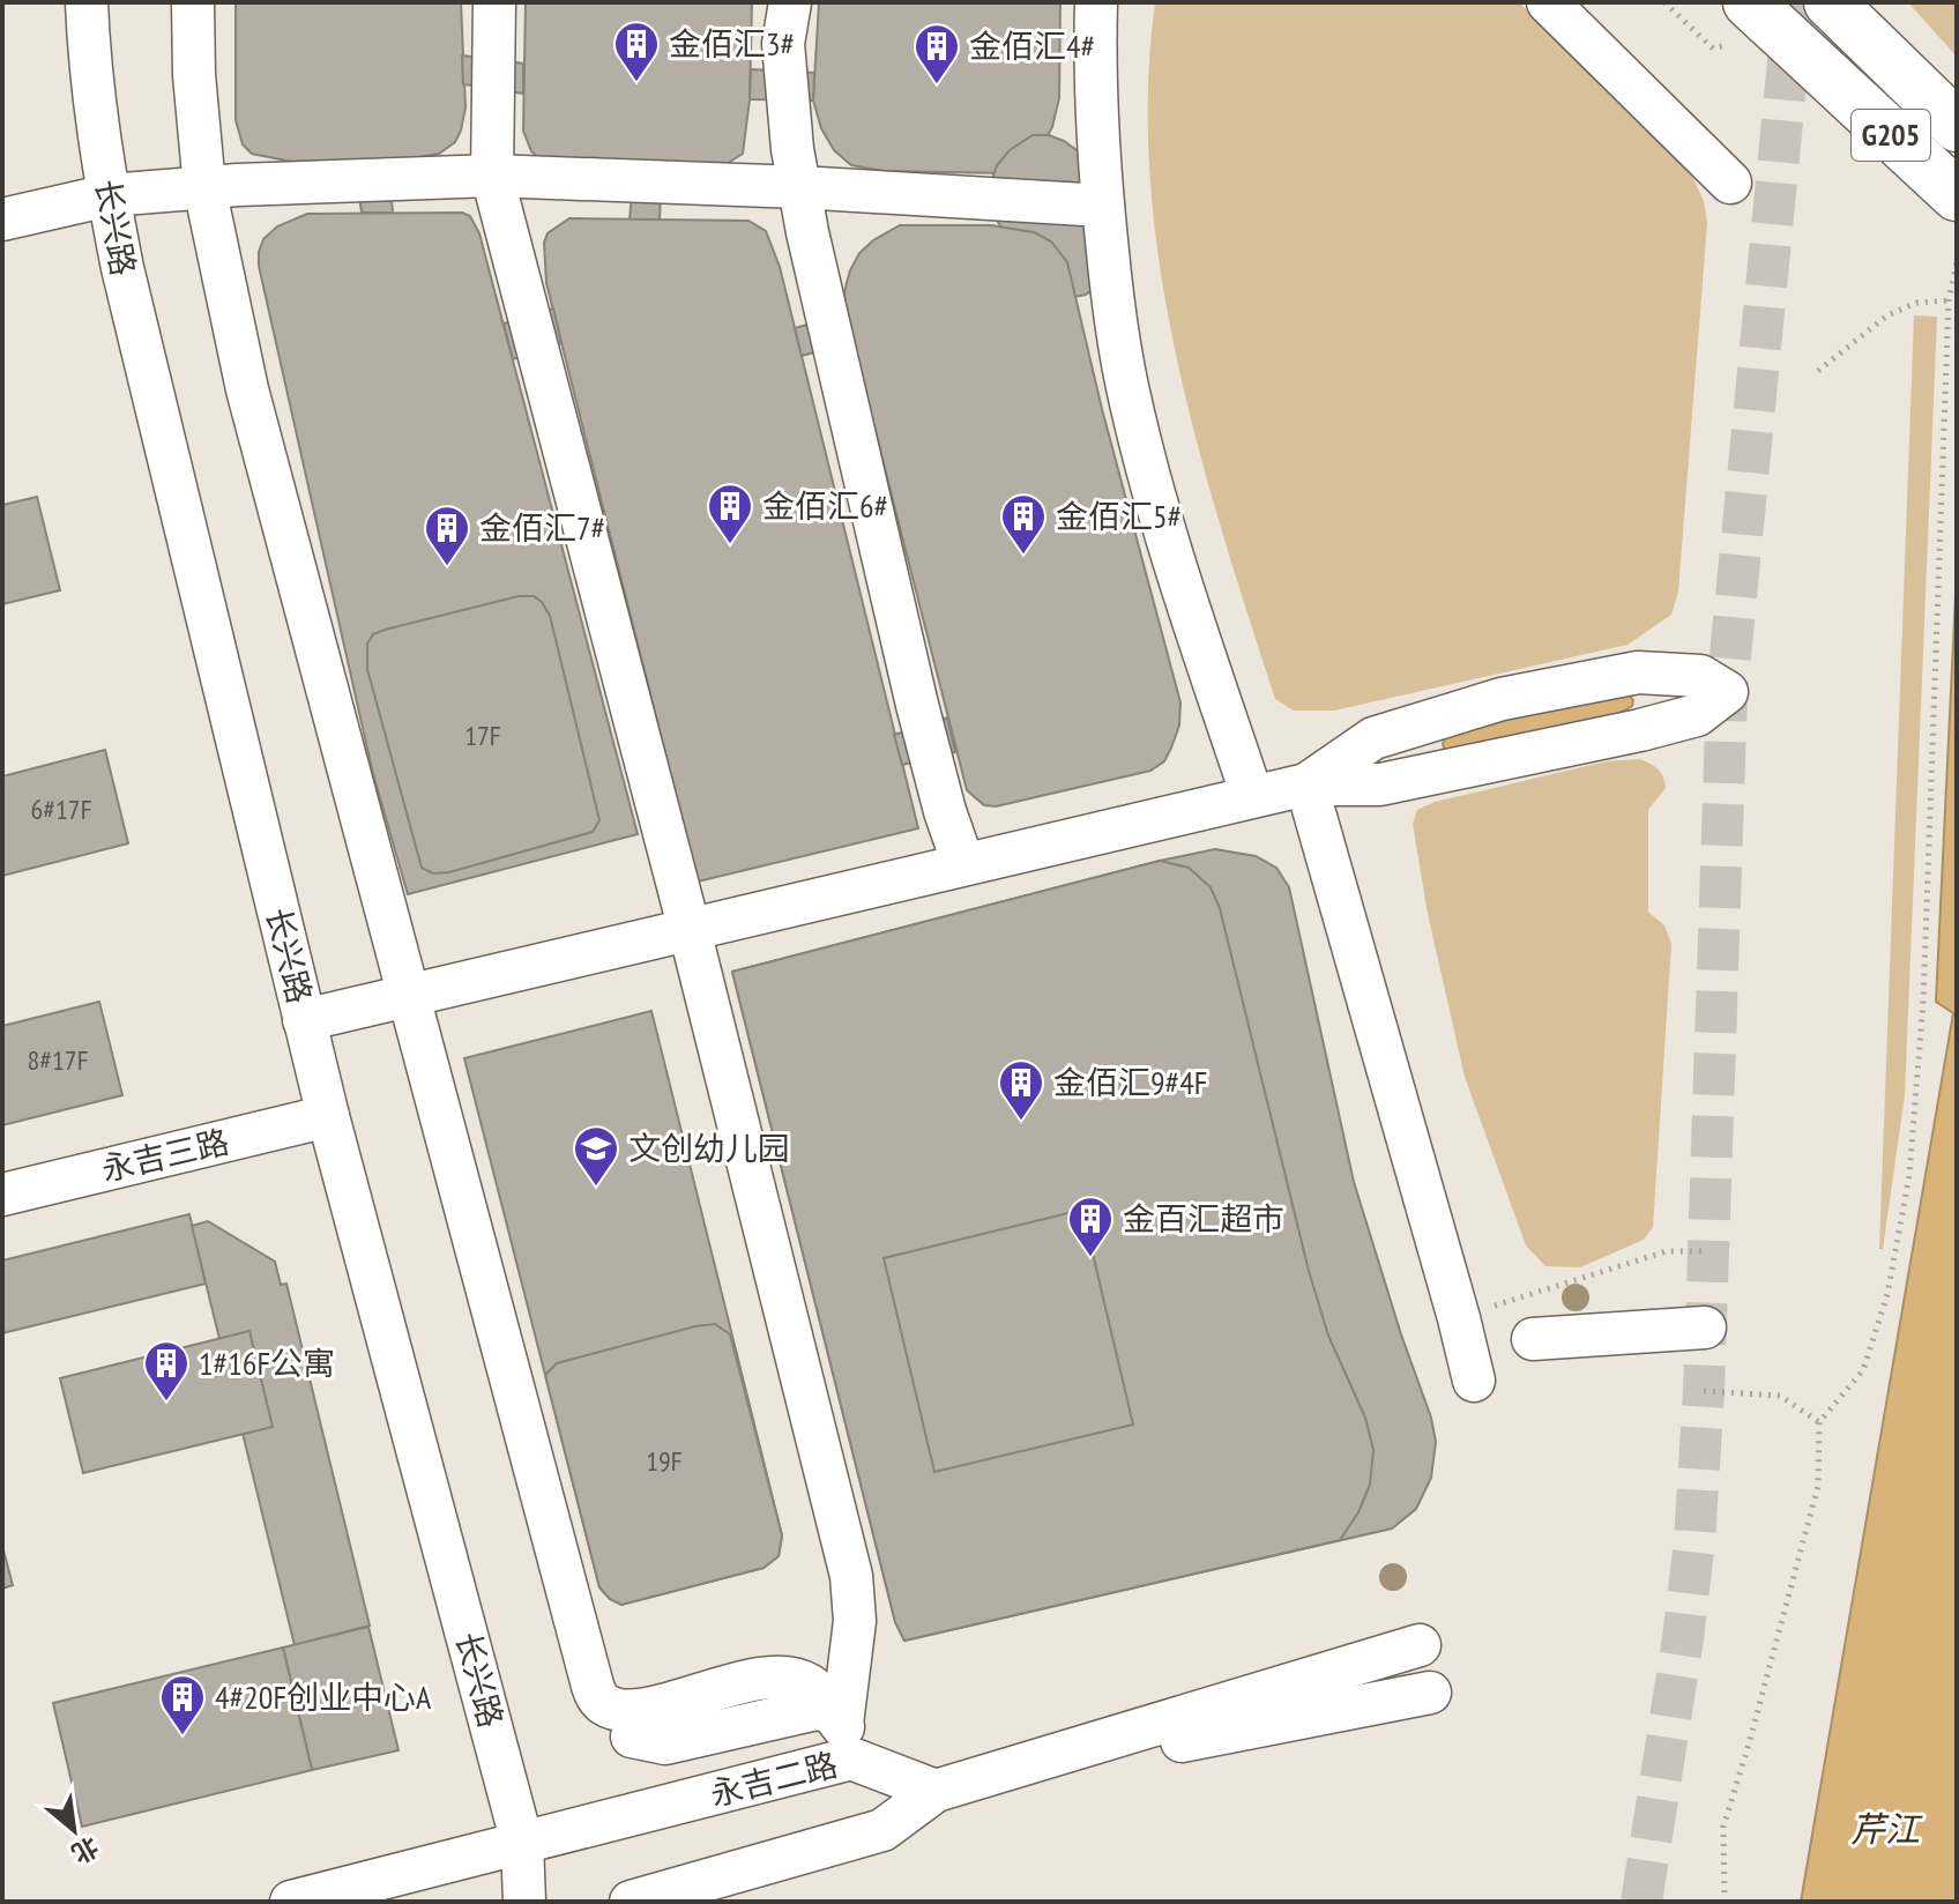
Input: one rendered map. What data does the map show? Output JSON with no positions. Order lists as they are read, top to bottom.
{
  "streets": {
    "highway": ["G205"],
    "street": ["长兴路", "永吉三路", "永吉二路"]
  },
  "crossings": [
    ["长兴路", "永吉三路"],
    ["长兴路", "永吉二路"]
  ],
  "water": ["芹江"],
  "places": {
    "building": [
      "金佰汇3#",
      "金佰汇4#",
      "金佰汇6#",
      "金佰汇5#",
      "金佰汇7#",
      "金佰汇9#4F",
      "金百汇超市",
      "1#16F公寓",
      "4#20F创业中心A"
    ],
    "school or university": ["文创幼儿园"]
  },
  "house_numbers": [
    "17F",
    "6#17F",
    "8#17F",
    "19F"
  ],
  "north": "bottom right"
}
